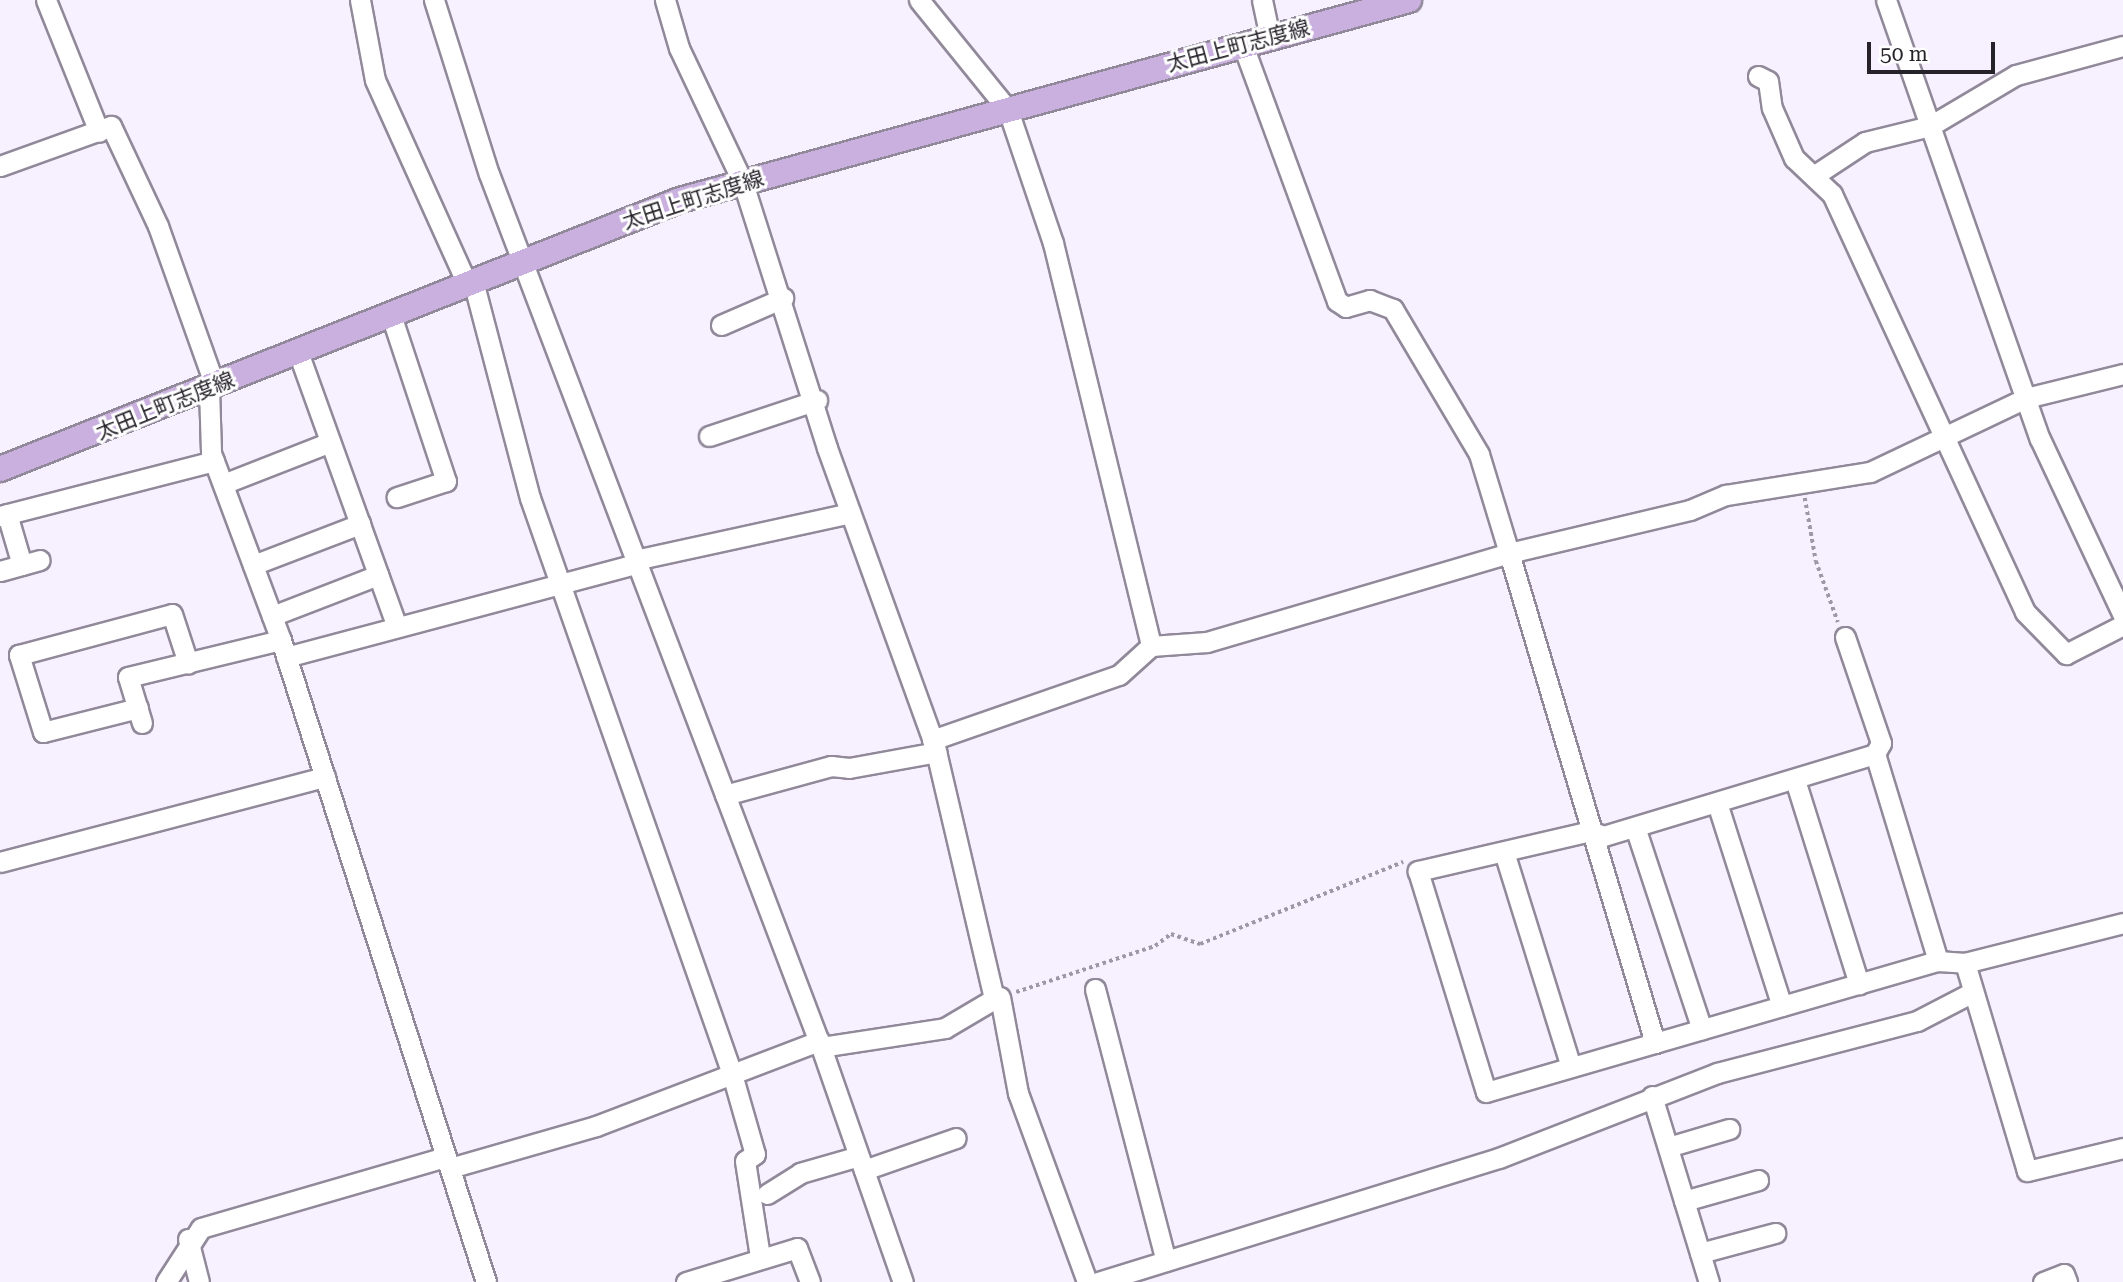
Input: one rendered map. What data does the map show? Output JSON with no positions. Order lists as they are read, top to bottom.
{
  "streets": {
    "main road": ["太田上町志度線"]
  },
  "scale_bar": "50 m"
}
